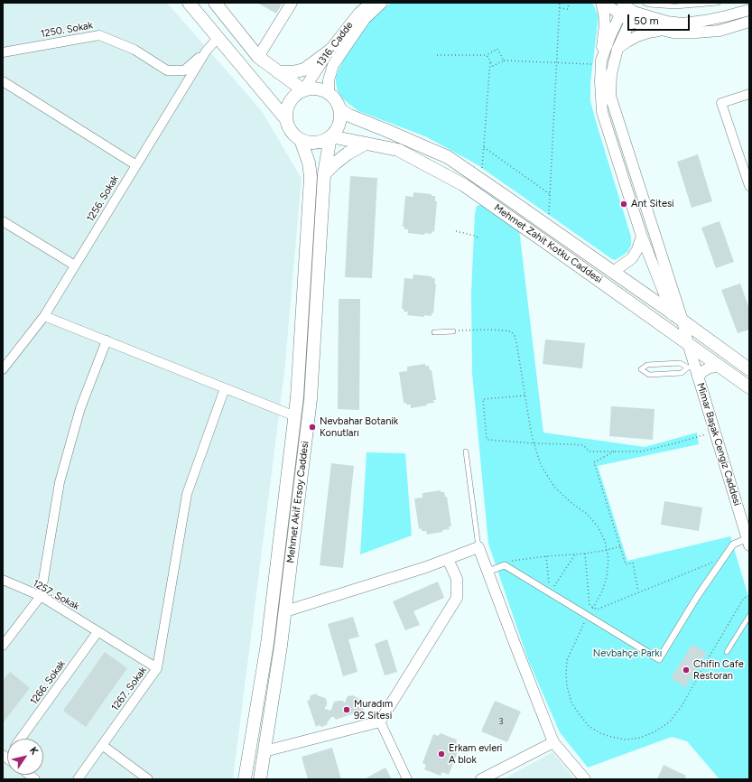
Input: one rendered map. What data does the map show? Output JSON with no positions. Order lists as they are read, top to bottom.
{
  "streets": {
    "main road": ["Mehmet Zahit Kotku Caddesi", "Mehmet Akif Ersoy Caddesi"],
    "street": [
      "1250. Sokak",
      "1316. Cadde",
      "1256. Sokak",
      "Mimar Başak Cengiz Caddesi",
      "1257. Sokak",
      "1266. Sokak",
      "1267. Sokak"
    ]
  },
  "crossings": [
    ["1250. Sokak", "1256. Sokak"],
    ["1316. Cadde", "Mehmet Zahit Kotku Caddesi"],
    ["1316. Cadde", "Mehmet Akif Ersoy Caddesi"],
    ["Mehmet Zahit Kotku Caddesi", "Mimar Başak Cengiz Caddesi"],
    ["Mehmet Zahit Kotku Caddesi", "Mehmet Akif Ersoy Caddesi"],
    ["1257. Sokak", "1266. Sokak"],
    ["1257. Sokak", "1267. Sokak"],
    ["1266. Sokak", "1267. Sokak"]
  ],
  "parks": ["Nevbahçe Parkı"],
  "places": [
    "Ant Sitesi",
    "Nevbahar Botanik Konutları",
    "Chifin Cafe Restoran",
    "Muradım 92 Sitesi",
    "Erkam evleri A blok"
  ],
  "house_numbers": ["3"],
  "scale_bar": "50 m",
  "north": "top right"
}
